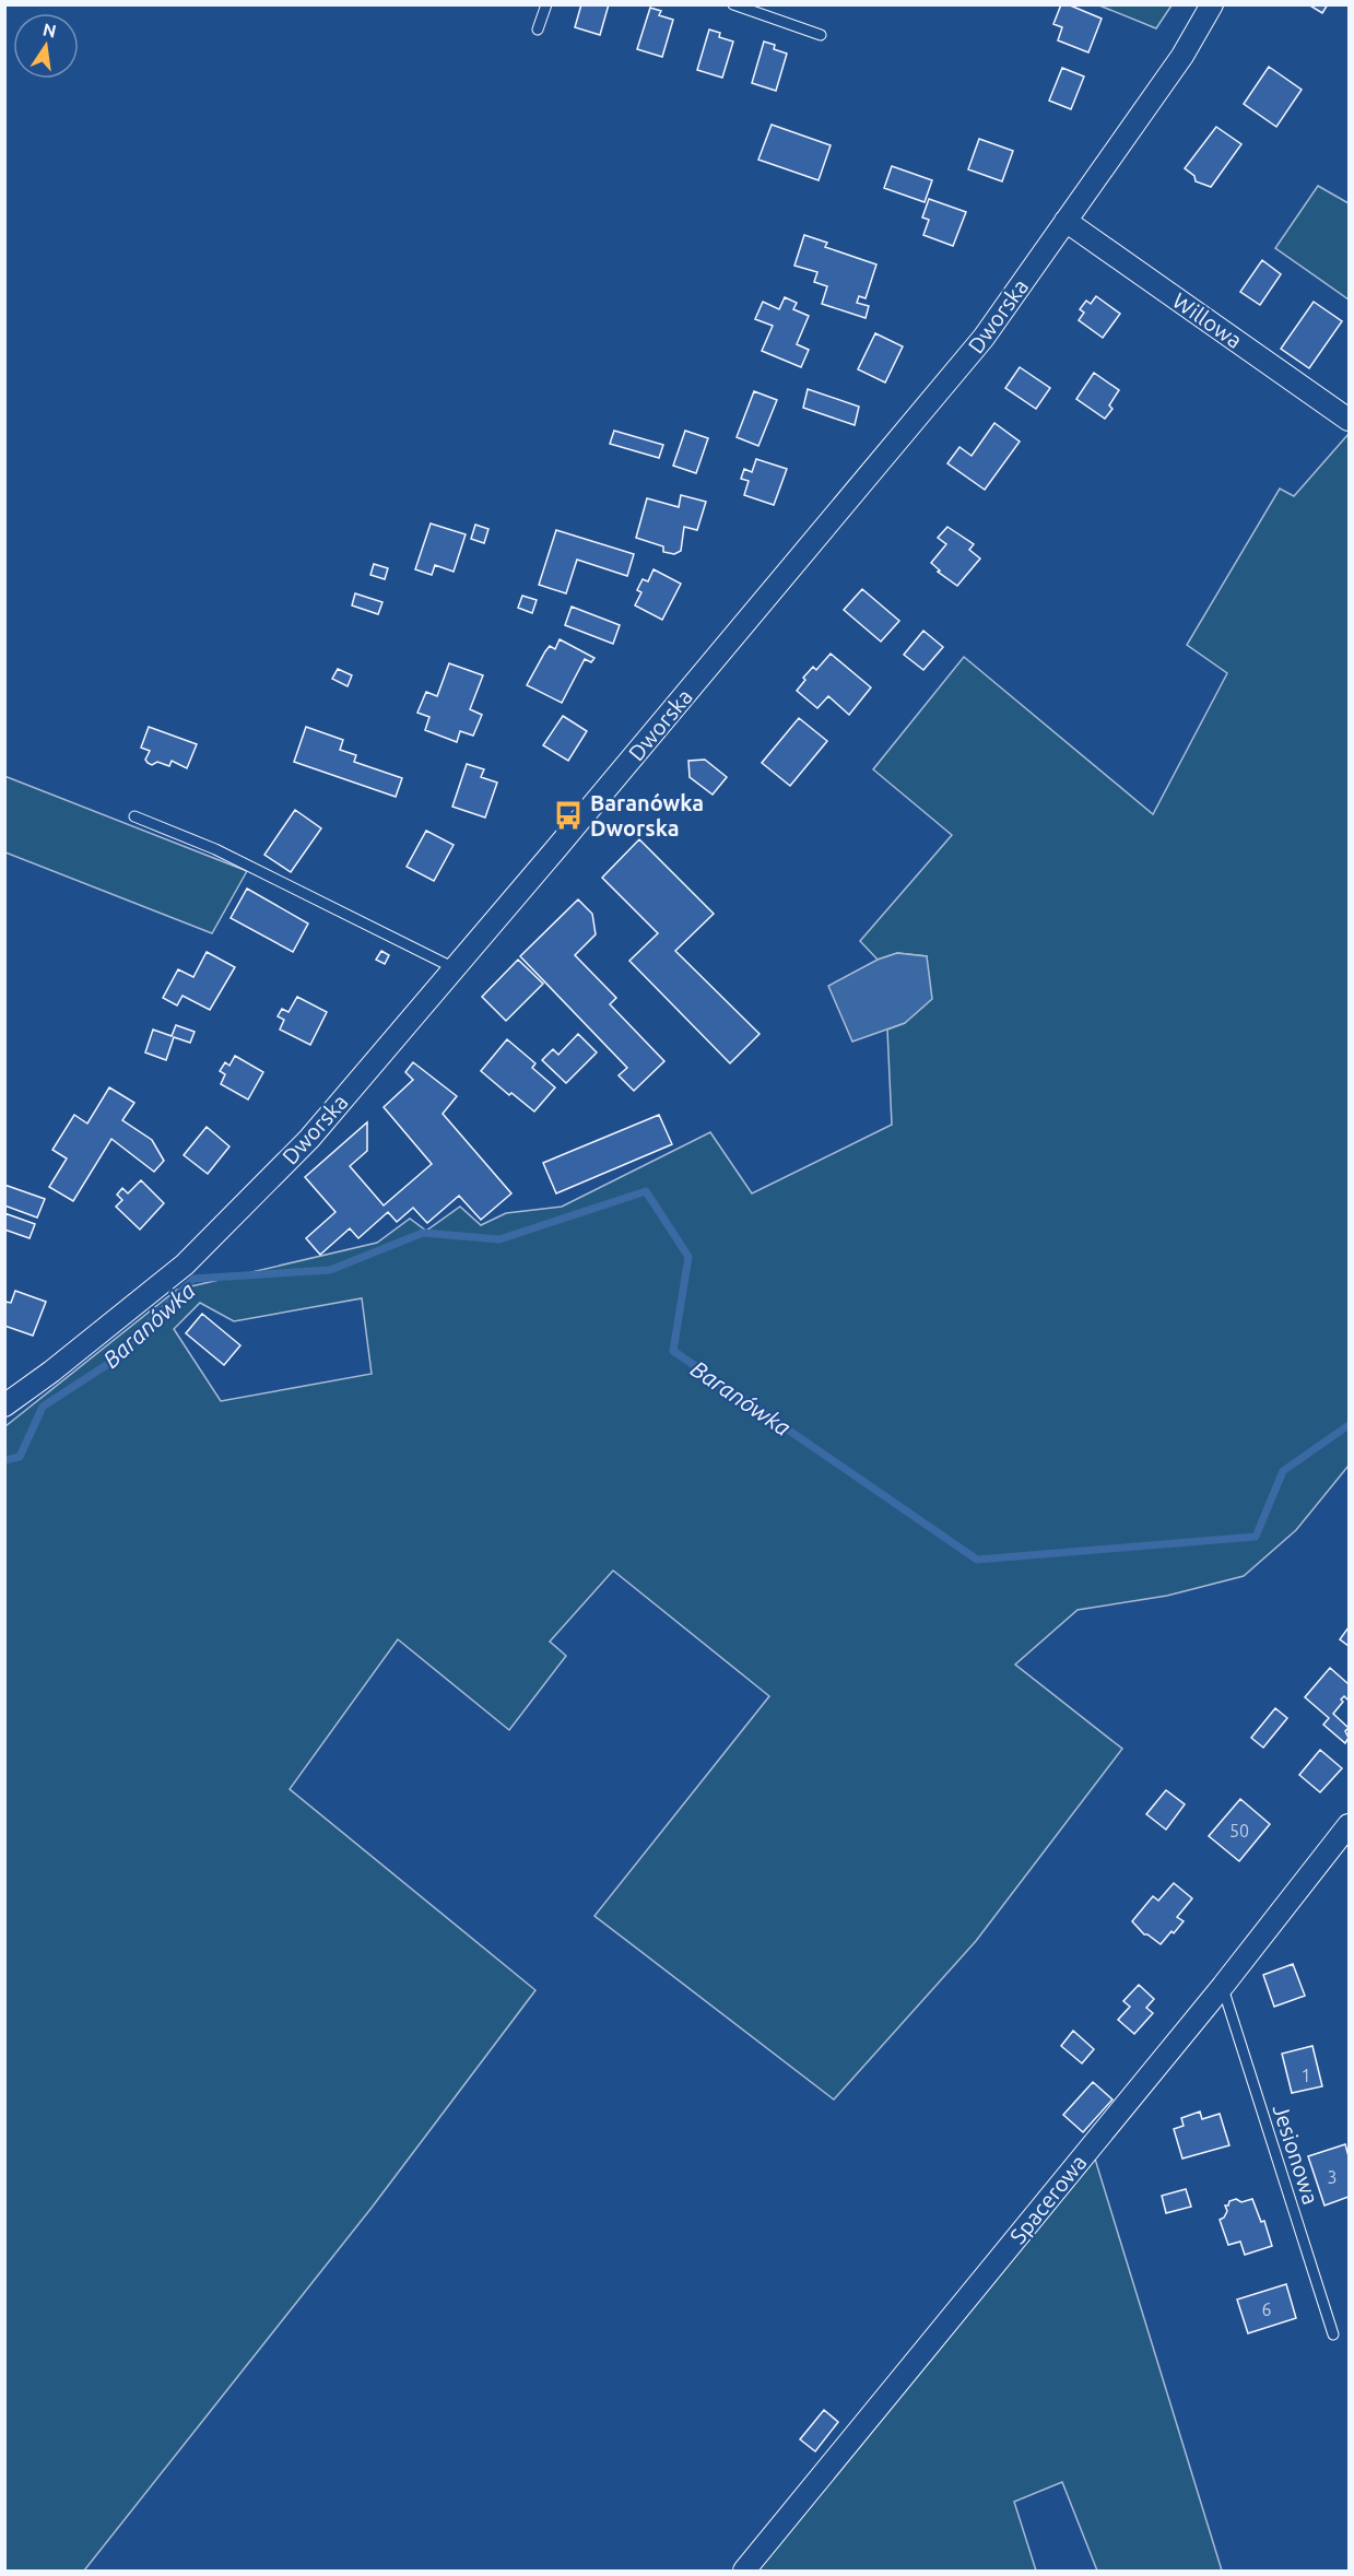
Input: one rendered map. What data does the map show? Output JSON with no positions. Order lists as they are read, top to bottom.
{
  "streets": {
    "street": ["Dworska", "Willowa", "Spacerowa"],
    "lane": ["Jesionowa"]
  },
  "crossings": [
    ["Dworska", "Willowa"],
    ["Jesionowa", "Spacerowa"]
  ],
  "water": ["Baranówka"],
  "places": {
    "bus stop": ["Baranówka Dworska"]
  },
  "house_numbers": [
    "50",
    "1",
    "3",
    "6"
  ],
  "north": "top"
}
